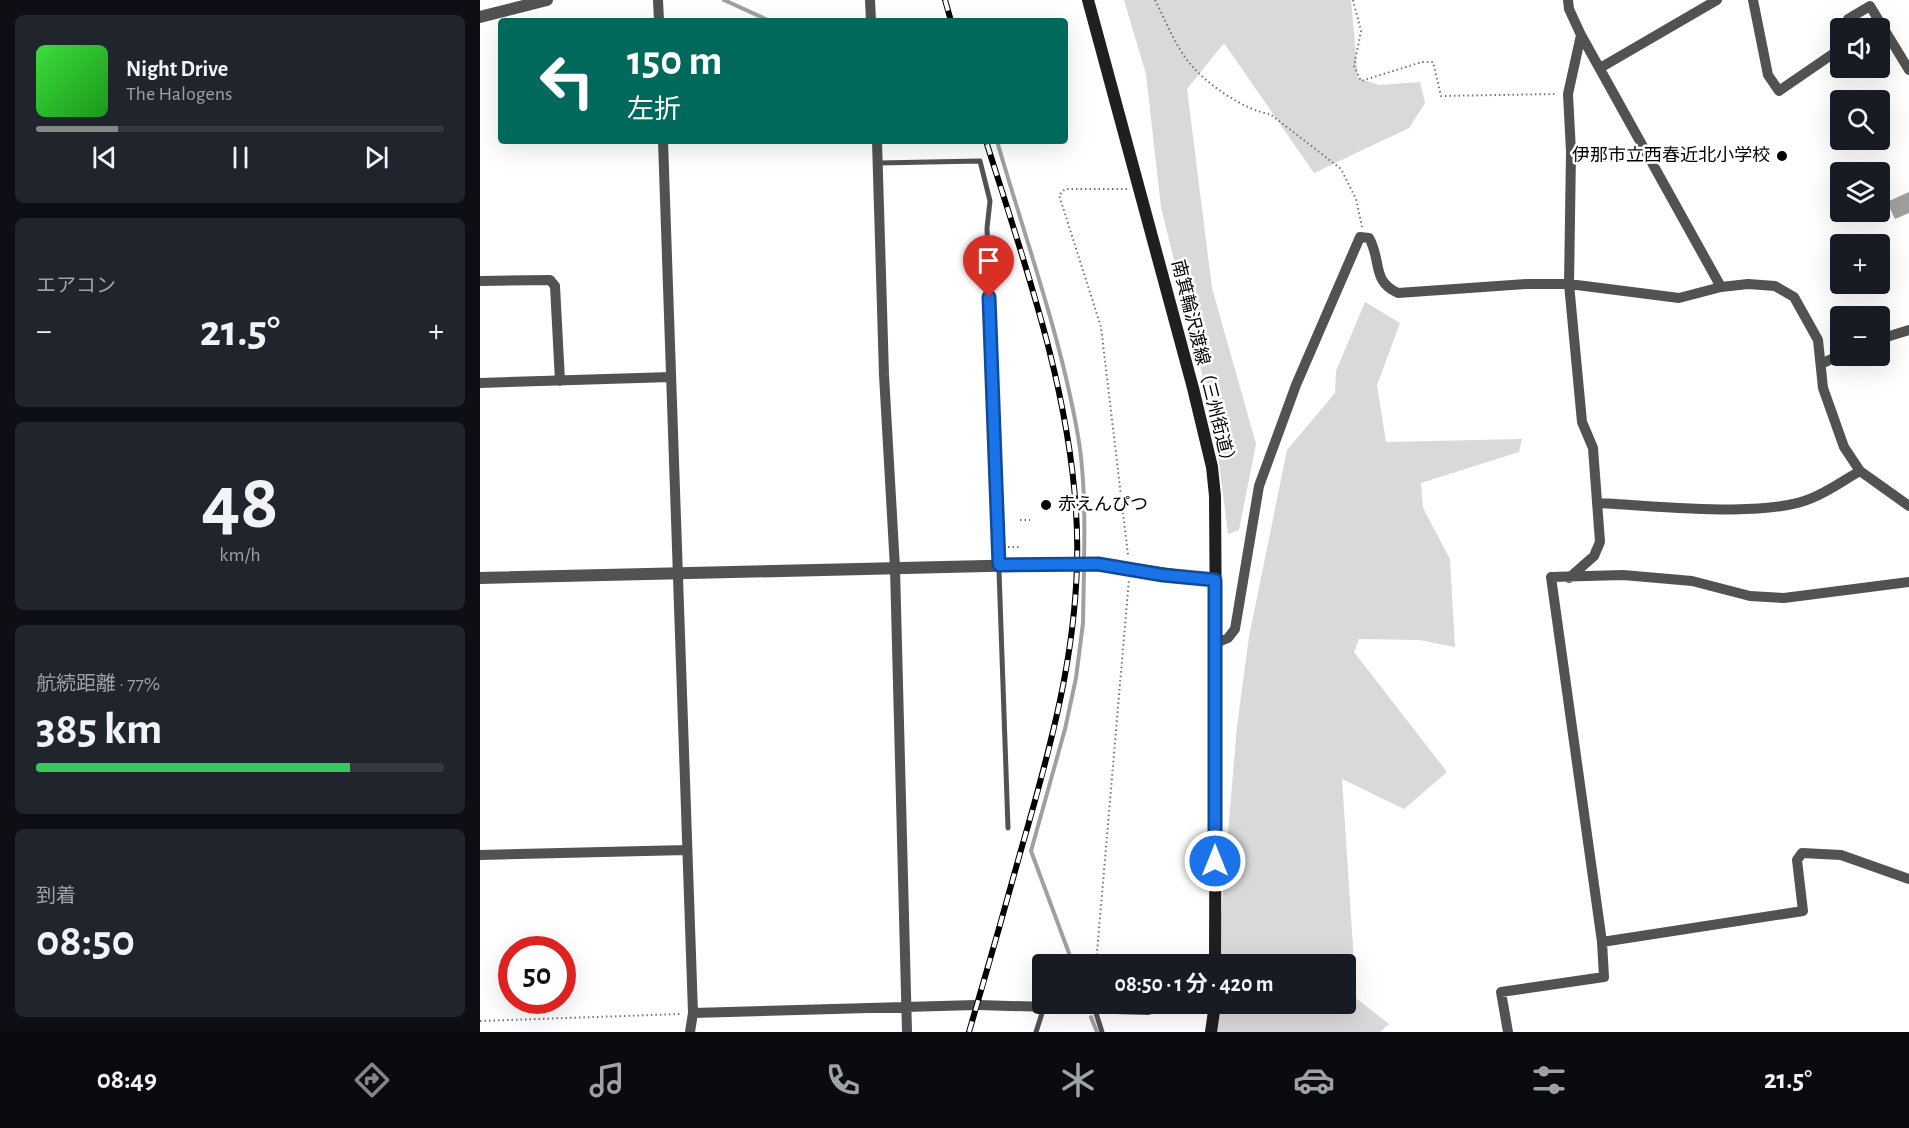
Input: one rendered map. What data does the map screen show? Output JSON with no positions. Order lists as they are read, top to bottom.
{
  "streets": {
    "main road": ["南箕輪沢渡線（三州街道）"]
  },
  "places": ["伊那市立西春近北小学校", "赤えんぴつ"],
  "page": {
    "map_buttons": ["+", "−"],
    "turn": ["150 m", "左折"],
    "song": ["Night Drive", "The Halogens"],
    "tile": [
      "エアコン",
      ["48", "km/h"],
      ["航続距離 · 77%", "385 km"],
      ["到着", "08:50"]
    ],
    "heat": ["−", "21.5°", "+"],
    "limit": "50",
    "trip": "08:50 · 1 分 · 420 m",
    "tabs": ["08:49", "21.5°"]
  }
}
